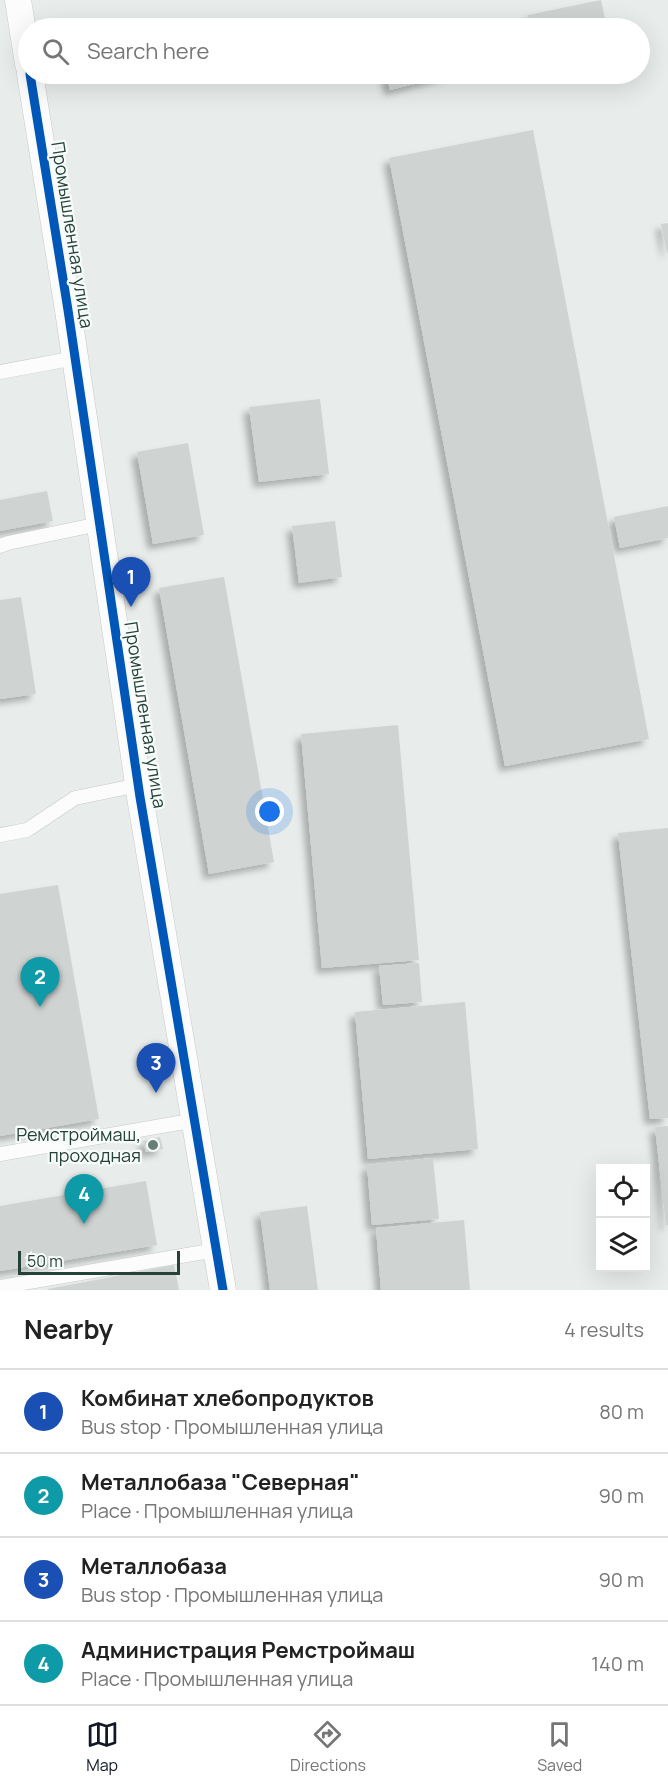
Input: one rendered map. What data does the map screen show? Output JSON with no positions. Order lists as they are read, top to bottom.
{
  "streets": {
    "street": ["Промышленная улица"]
  },
  "places": ["Ремстроймаш, проходная"],
  "scale_bar": "50 m",
  "page": {
    "search": "Search here",
    "pins": [
      "1",
      "2",
      "3",
      "4"
    ],
    "scale": "50 m",
    "heading": ["Nearby", "4 results"],
    "list": [
      {
        "mark": "1",
        "name": "Комбинат хлебопродуктов",
        "note": "Bus stop · Промышленная улица",
        "value": "80 m"
      },
      {
        "mark": "2",
        "name": "Металлобаза \"Северная\"",
        "note": "Place · Промышленная улица",
        "value": "90 m"
      },
      {
        "mark": "3",
        "name": "Металлобаза",
        "note": "Bus stop · Промышленная улица",
        "value": "90 m"
      },
      {
        "mark": "4",
        "name": "Администрация Ремстроймаш",
        "note": "Place · Промышленная улица",
        "value": "140 m"
      }
    ],
    "nav": ["Map", "Directions", "Saved"]
  }
}
